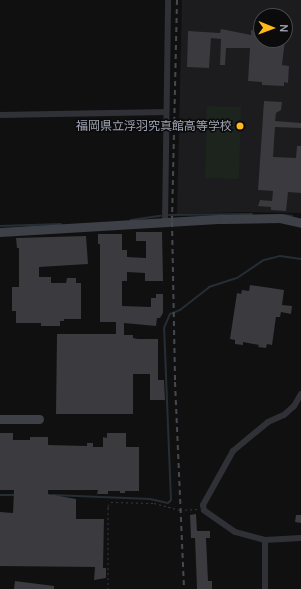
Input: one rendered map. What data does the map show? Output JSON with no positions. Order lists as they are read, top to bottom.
{
  "places": ["福岡県立浮羽究真館高等学校"],
  "north": "right"
}
